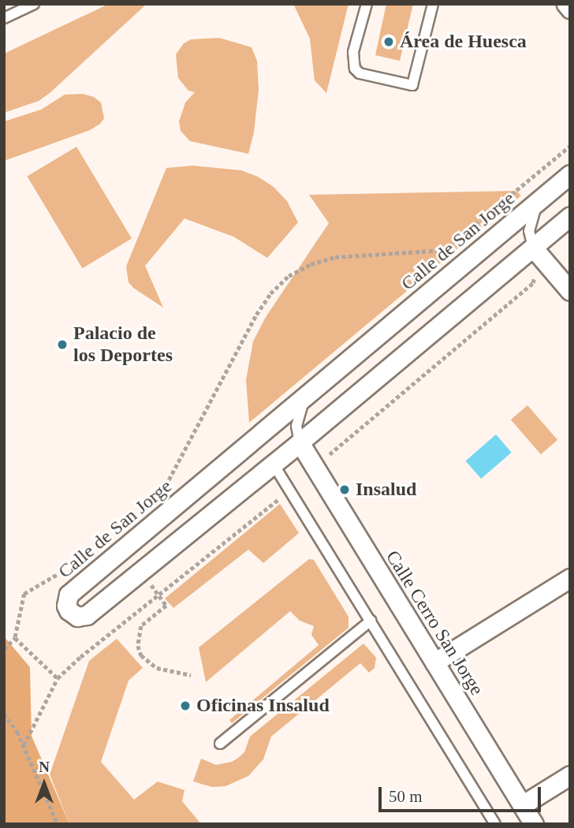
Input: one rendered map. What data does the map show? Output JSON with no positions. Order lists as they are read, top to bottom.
{
  "streets": {
    "street": ["Calle de San Jorge", "Calle Cerro San Jorge"]
  },
  "crossings": [
    ["Calle de San Jorge", "Calle Cerro San Jorge"]
  ],
  "places": [
    "Área de Huesca",
    "Palacio de los Deportes",
    "Insalud",
    "Oficinas Insalud"
  ],
  "scale_bar": "50 m",
  "north": "top"
}
